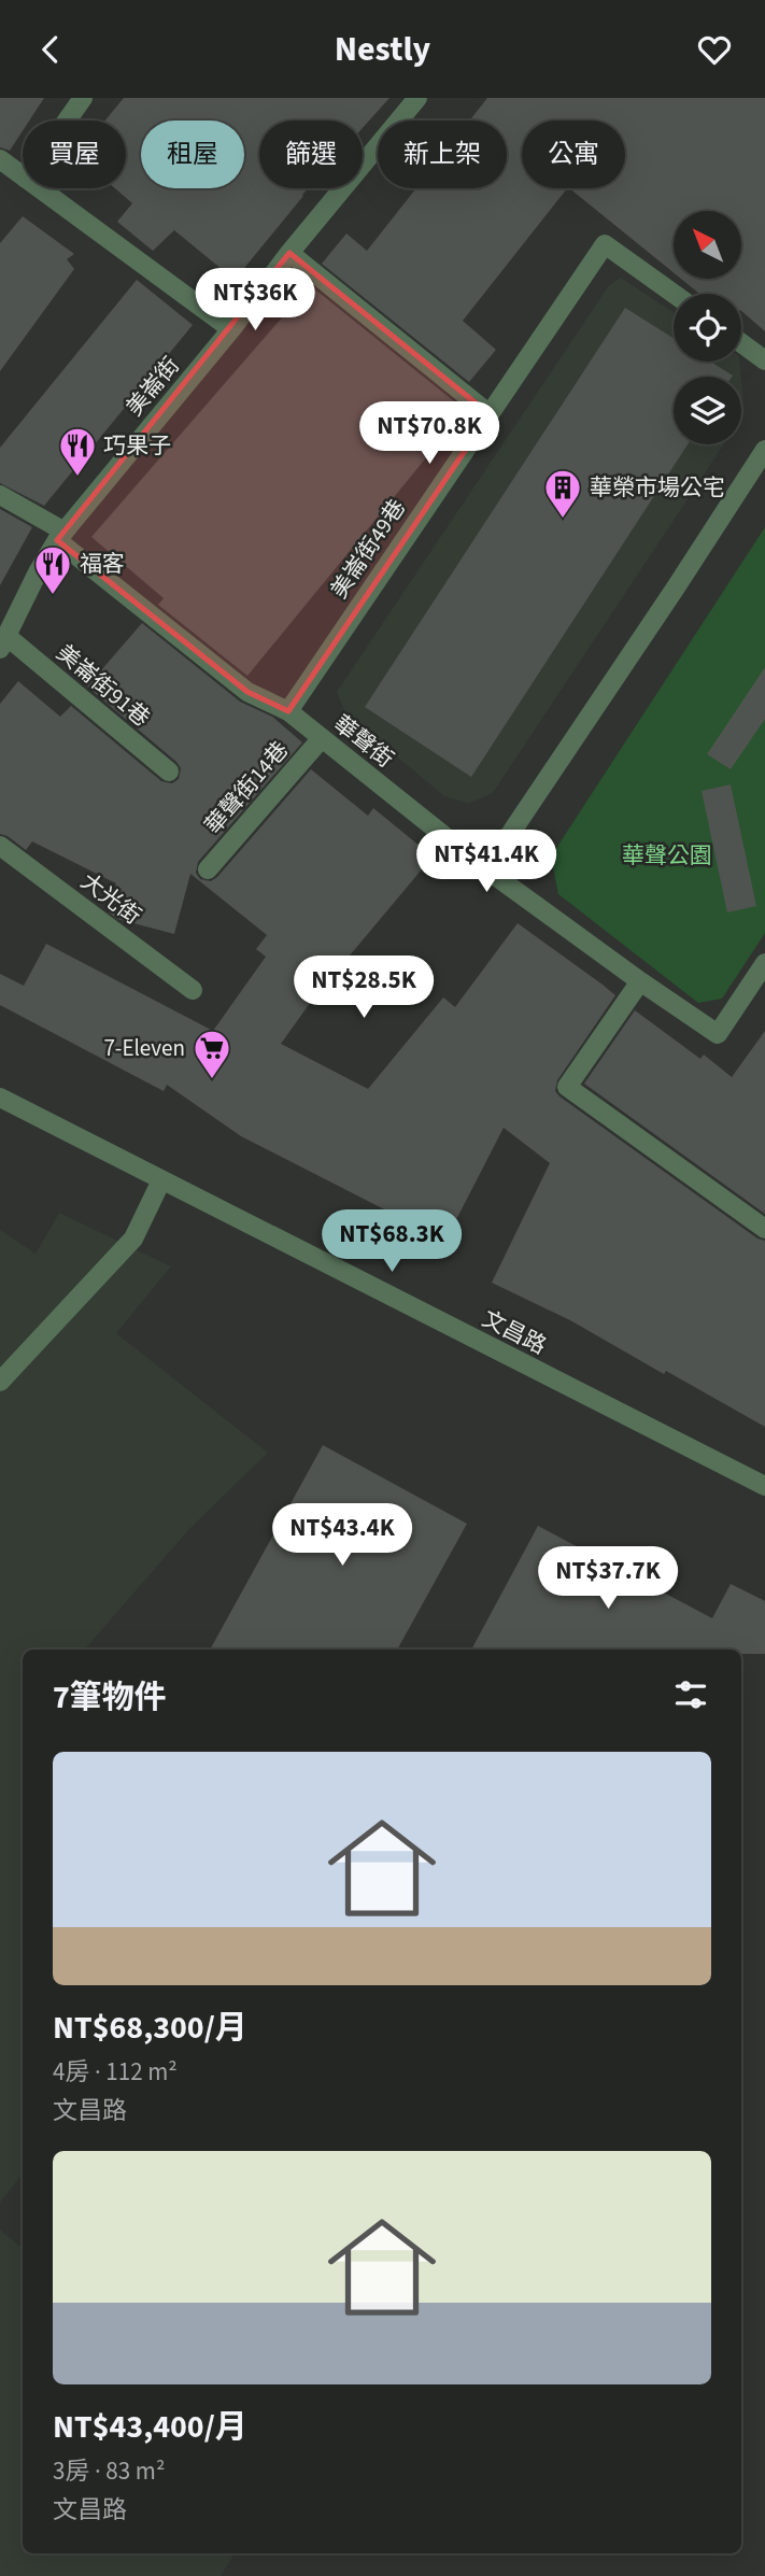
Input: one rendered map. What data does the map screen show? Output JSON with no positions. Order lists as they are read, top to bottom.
{
  "streets": {
    "street": [
      "美崙街",
      "美崙街49巷",
      "美崙街91巷",
      "華聲街",
      "華聲街14巷",
      "大光街",
      "文昌路"
    ]
  },
  "crossings": [
    ["美崙街", "美崙街91巷"],
    ["美崙街", "華聲街"],
    ["美崙街49巷", "華聲街"],
    ["華聲街", "華聲街14巷"]
  ],
  "parks": ["華聲公園"],
  "places": {
    "restaurant": ["巧果子", "福客"],
    "building": ["華榮市場公宅"],
    "supermarket": ["7-Eleven"]
  },
  "north": "top left",
  "page": {
    "header": "Nestly",
    "chip": [
      "買屋",
      "租屋",
      "篩選",
      "新上架",
      "公寓"
    ],
    "price": [
      "NT$36K",
      "NT$70.8K",
      "NT$41.4K",
      "NT$28.5K",
      "NT$68.3K",
      "NT$43.4K",
      "NT$37.7K"
    ],
    "heading": "7筆物件",
    "list": [
      {
        "name": "NT$68,300/月",
        "note": "4房 · 112 m² · 文昌路"
      },
      {
        "name": "NT$43,400/月",
        "note": "3房 · 83 m² · 文昌路"
      }
    ]
  }
}
